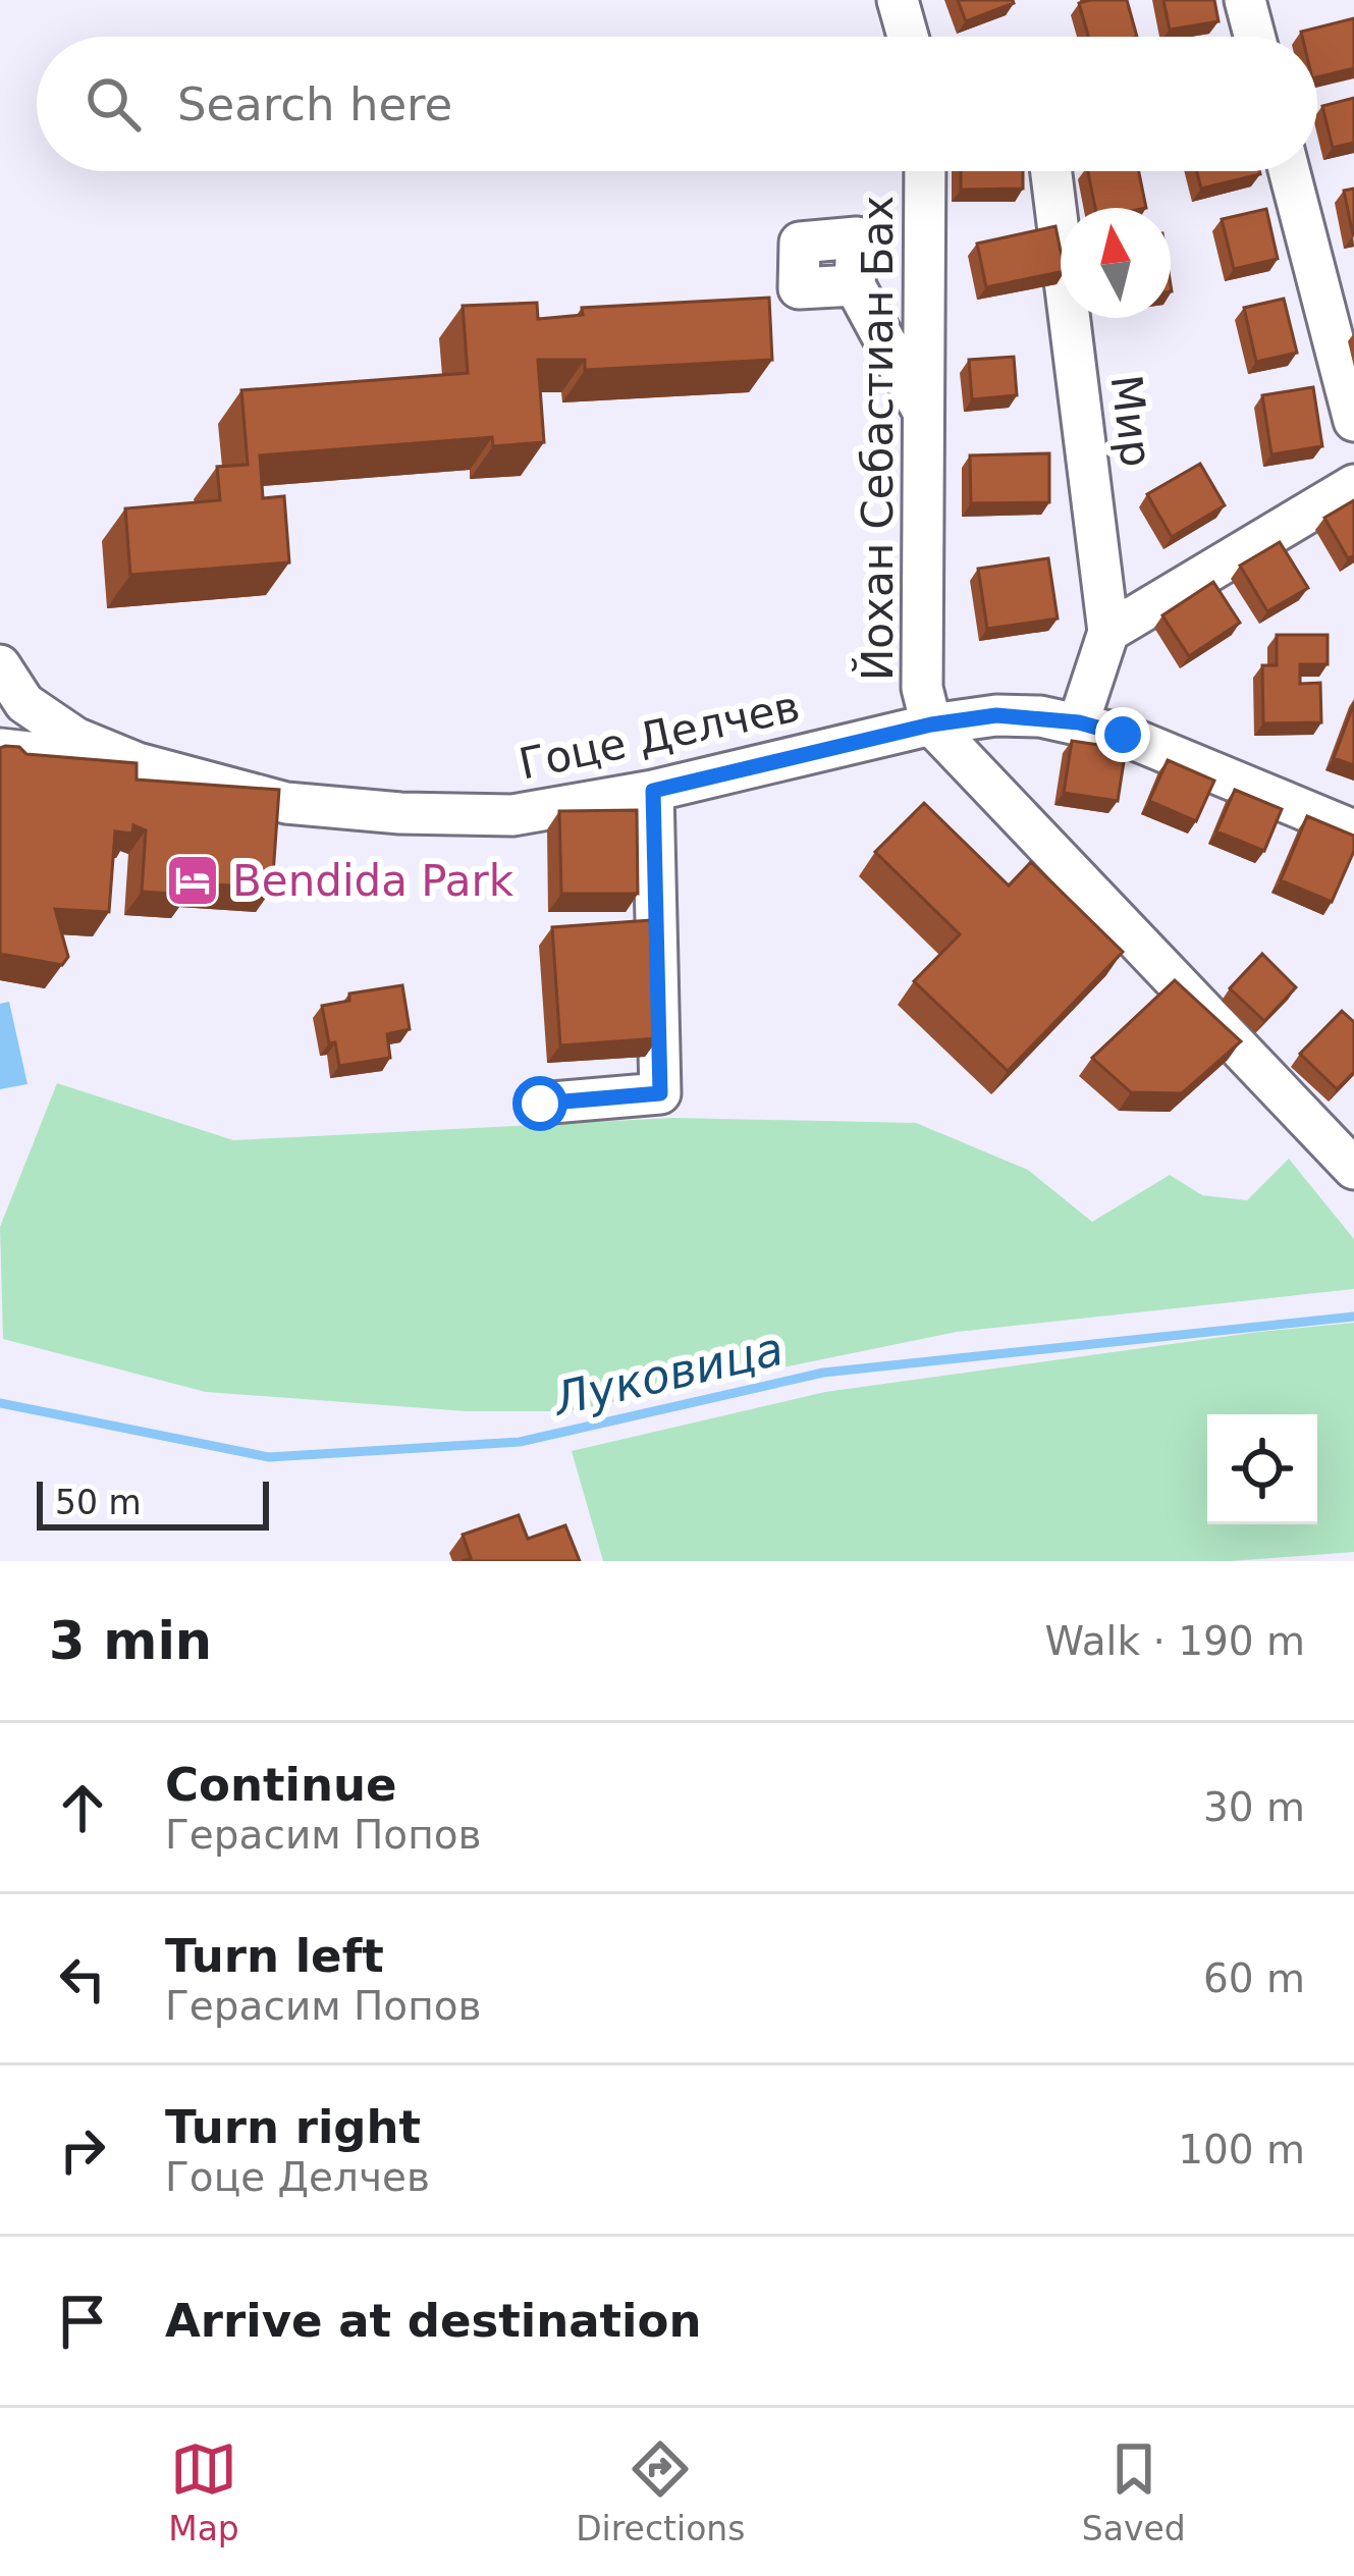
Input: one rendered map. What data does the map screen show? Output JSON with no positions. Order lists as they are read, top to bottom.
{
  "streets": {
    "street": ["Мир", "Йохан Себастиан Бах", "Гоце Делчев"]
  },
  "crossings": [
    ["Мир", "Гоце Делчев"],
    ["Йохан Себастиан Бах", "Гоце Делчев"]
  ],
  "water": ["Луковица"],
  "places": {
    "hotel": ["Bendida Park"]
  },
  "scale_bar": "50 m",
  "north": "top",
  "page": {
    "search": "Search here",
    "scale": "50 m",
    "heading": ["3 min", "Walk · 190 m"],
    "list": [
      ["Continue", "Герасим Попов", "30 m"],
      ["Turn left", "Герасим Попов", "60 m"],
      ["Turn right", "Гоце Делчев", "100 m"],
      "Arrive at destination"
    ],
    "nav": ["Map", "Directions", "Saved"]
  }
}
